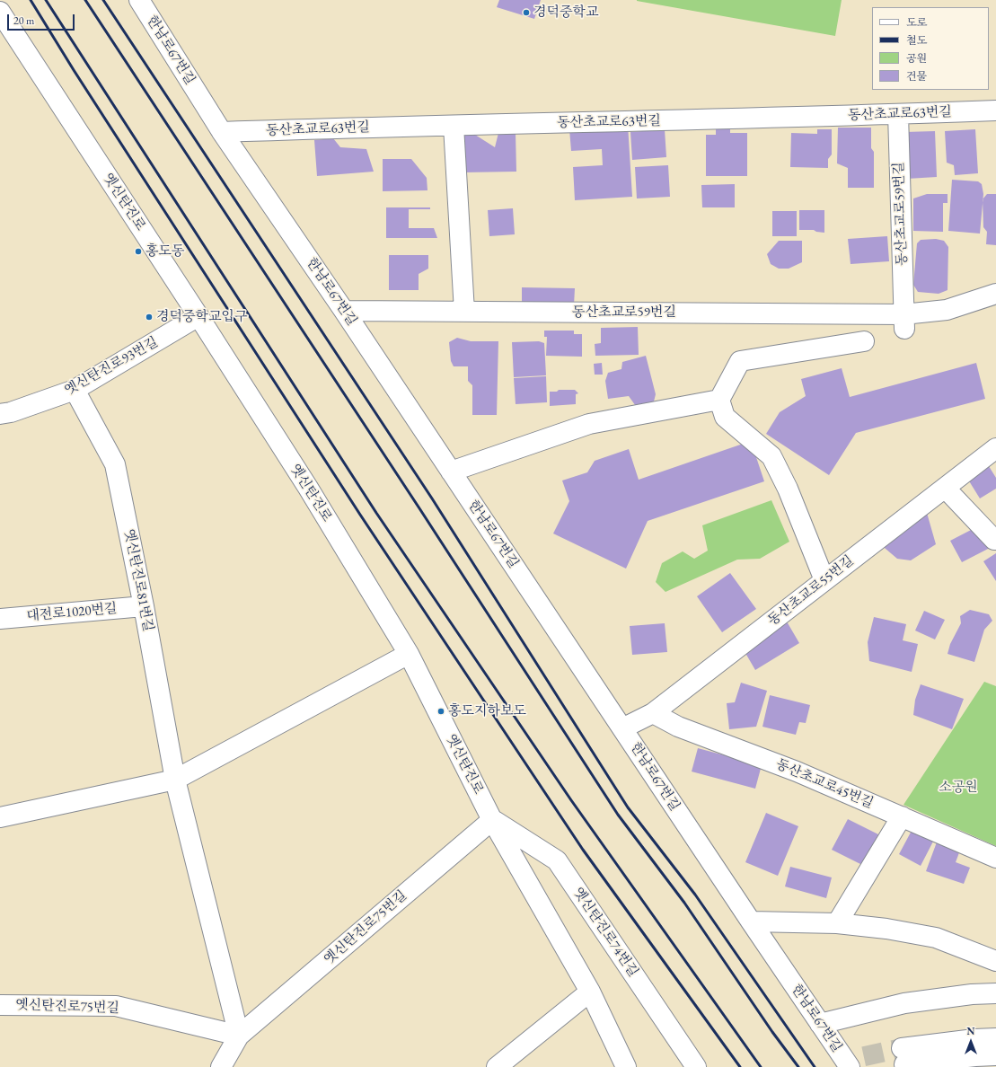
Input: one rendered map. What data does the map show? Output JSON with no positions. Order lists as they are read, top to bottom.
{
  "streets": {
    "street": [
      "한남로67번길",
      "동산초교로63번길",
      "옛신탄진로",
      "동산초교로59번길",
      "옛신탄진로93번길",
      "옛신탄진로81번길",
      "동산초교로55번길",
      "대전로1020번길",
      "동산초교로45번길",
      "옛신탄진로75번길",
      "옛신탄진로74번길"
    ]
  },
  "crossings": [
    ["한남로67번길", "동산초교로63번길"],
    ["한남로67번길", "동산초교로59번길"],
    ["한남로67번길", "동산초교로55번길"],
    ["동산초교로63번길", "동산초교로59번길"],
    ["옛신탄진로", "옛신탄진로93번길"],
    ["옛신탄진로", "옛신탄진로75번길"],
    ["옛신탄진로", "옛신탄진로74번길"],
    ["옛신탄진로93번길", "옛신탄진로81번길"],
    ["옛신탄진로81번길", "대전로1020번길"],
    ["동산초교로55번길", "동산초교로45번길"],
    ["옛신탄진로75번길", "옛신탄진로74번길"]
  ],
  "parks": ["소공원"],
  "places": [
    "경덕중학교",
    "홍도동",
    "경덕중학교입구",
    "홍도지하보도"
  ],
  "legend": [
    "도로",
    "철도",
    "공원",
    "건물"
  ],
  "scale_bar": "20 m",
  "north": "top"
}
